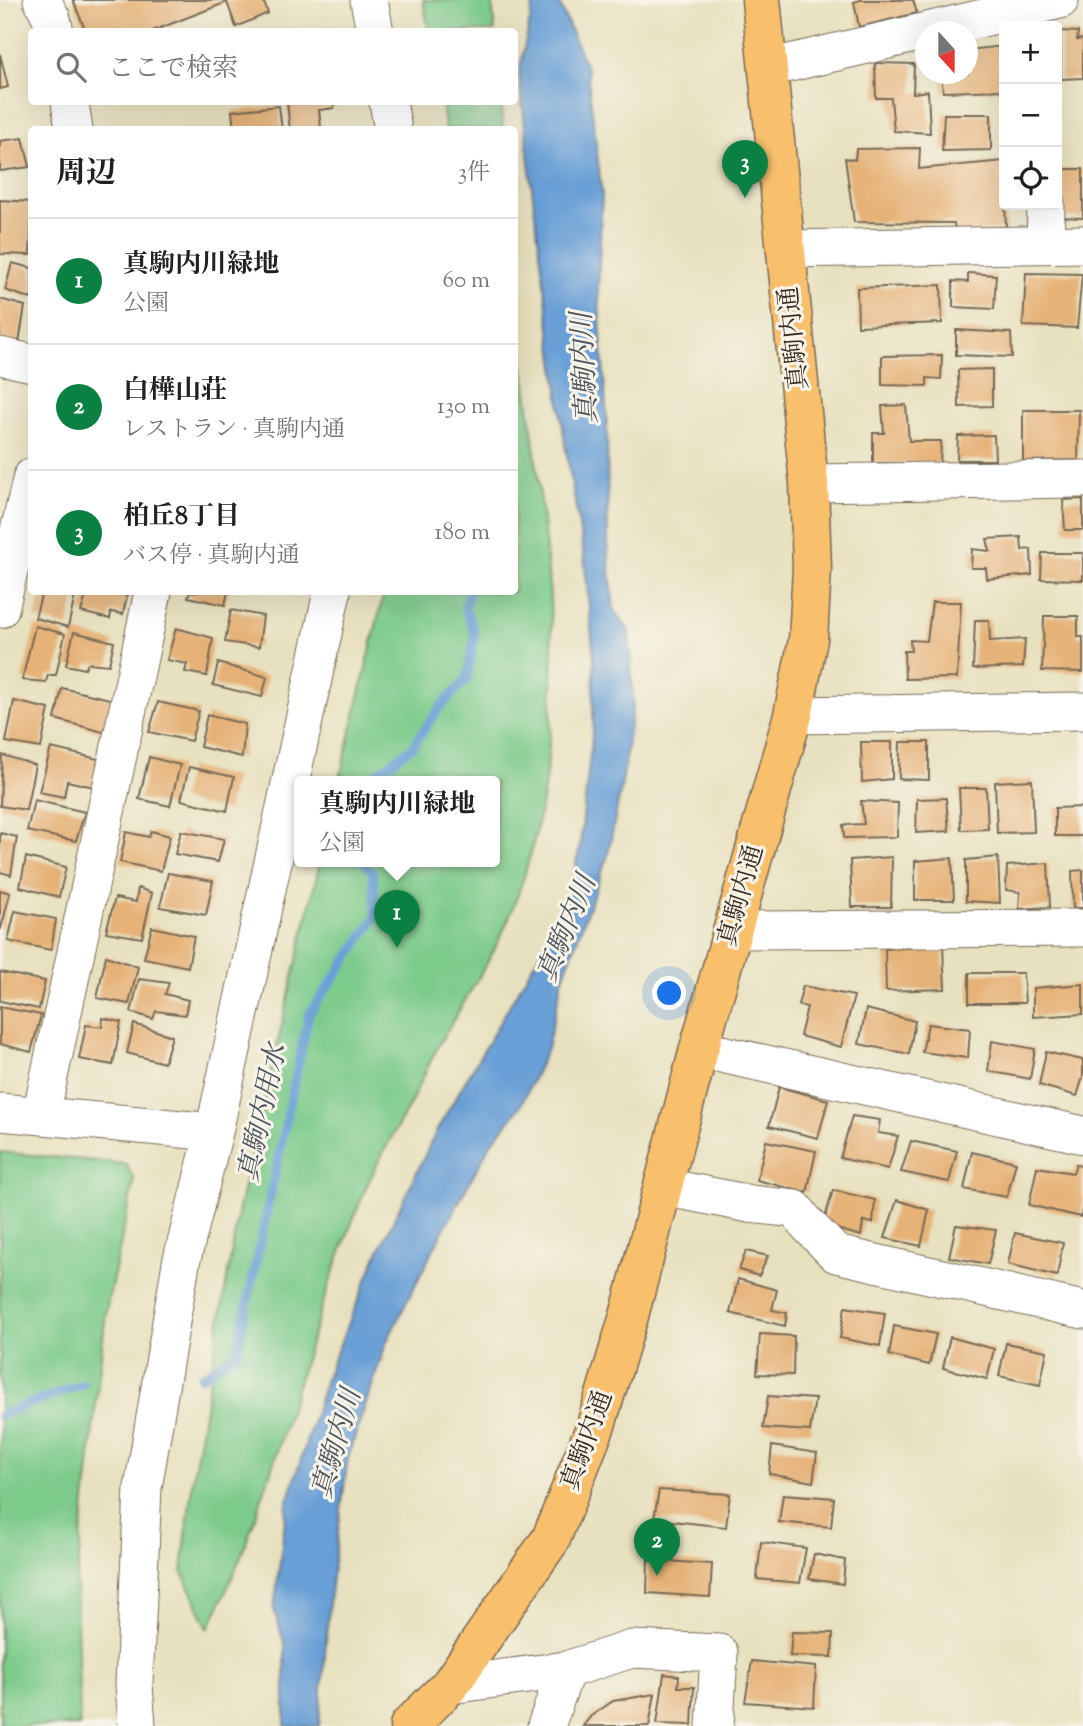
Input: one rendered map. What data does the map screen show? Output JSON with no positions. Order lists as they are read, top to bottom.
{
  "streets": {
    "highway": ["真駒内通"]
  },
  "water": ["真駒内川", "真駒内用水"],
  "north": "bottom",
  "page": {
    "map_buttons": ["+", "−"],
    "search": "ここで検索",
    "heading": ["周辺", "3件"],
    "pins": ["3", "1", "2"],
    "list": [
      {
        "mark": "1",
        "name": "真駒内川緑地",
        "note": "公園",
        "value": "60 m"
      },
      {
        "mark": "2",
        "name": "白樺山荘",
        "note": "レストラン · 真駒内通",
        "value": "130 m"
      },
      {
        "mark": "3",
        "name": "柏丘8丁目",
        "note": "バス停 · 真駒内通",
        "value": "180 m"
      }
    ],
    "popup": ["真駒内川緑地", "公園"]
  }
}
